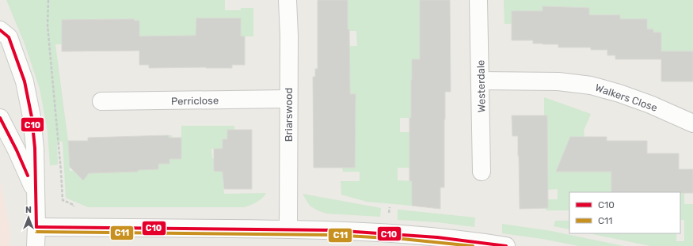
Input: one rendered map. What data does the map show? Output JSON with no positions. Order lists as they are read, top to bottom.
{
  "streets": {
    "street": [
      "Westerdale",
      "Walkers Close",
      "Perriclose",
      "Briarswood"
    ]
  },
  "crossings": [
    ["Westerdale", "Walkers Close"],
    ["Perriclose", "Briarswood"]
  ],
  "lines": ["transit line C10", "transit line C11"],
  "legend": ["C10", "C11"],
  "north": "top"
}
